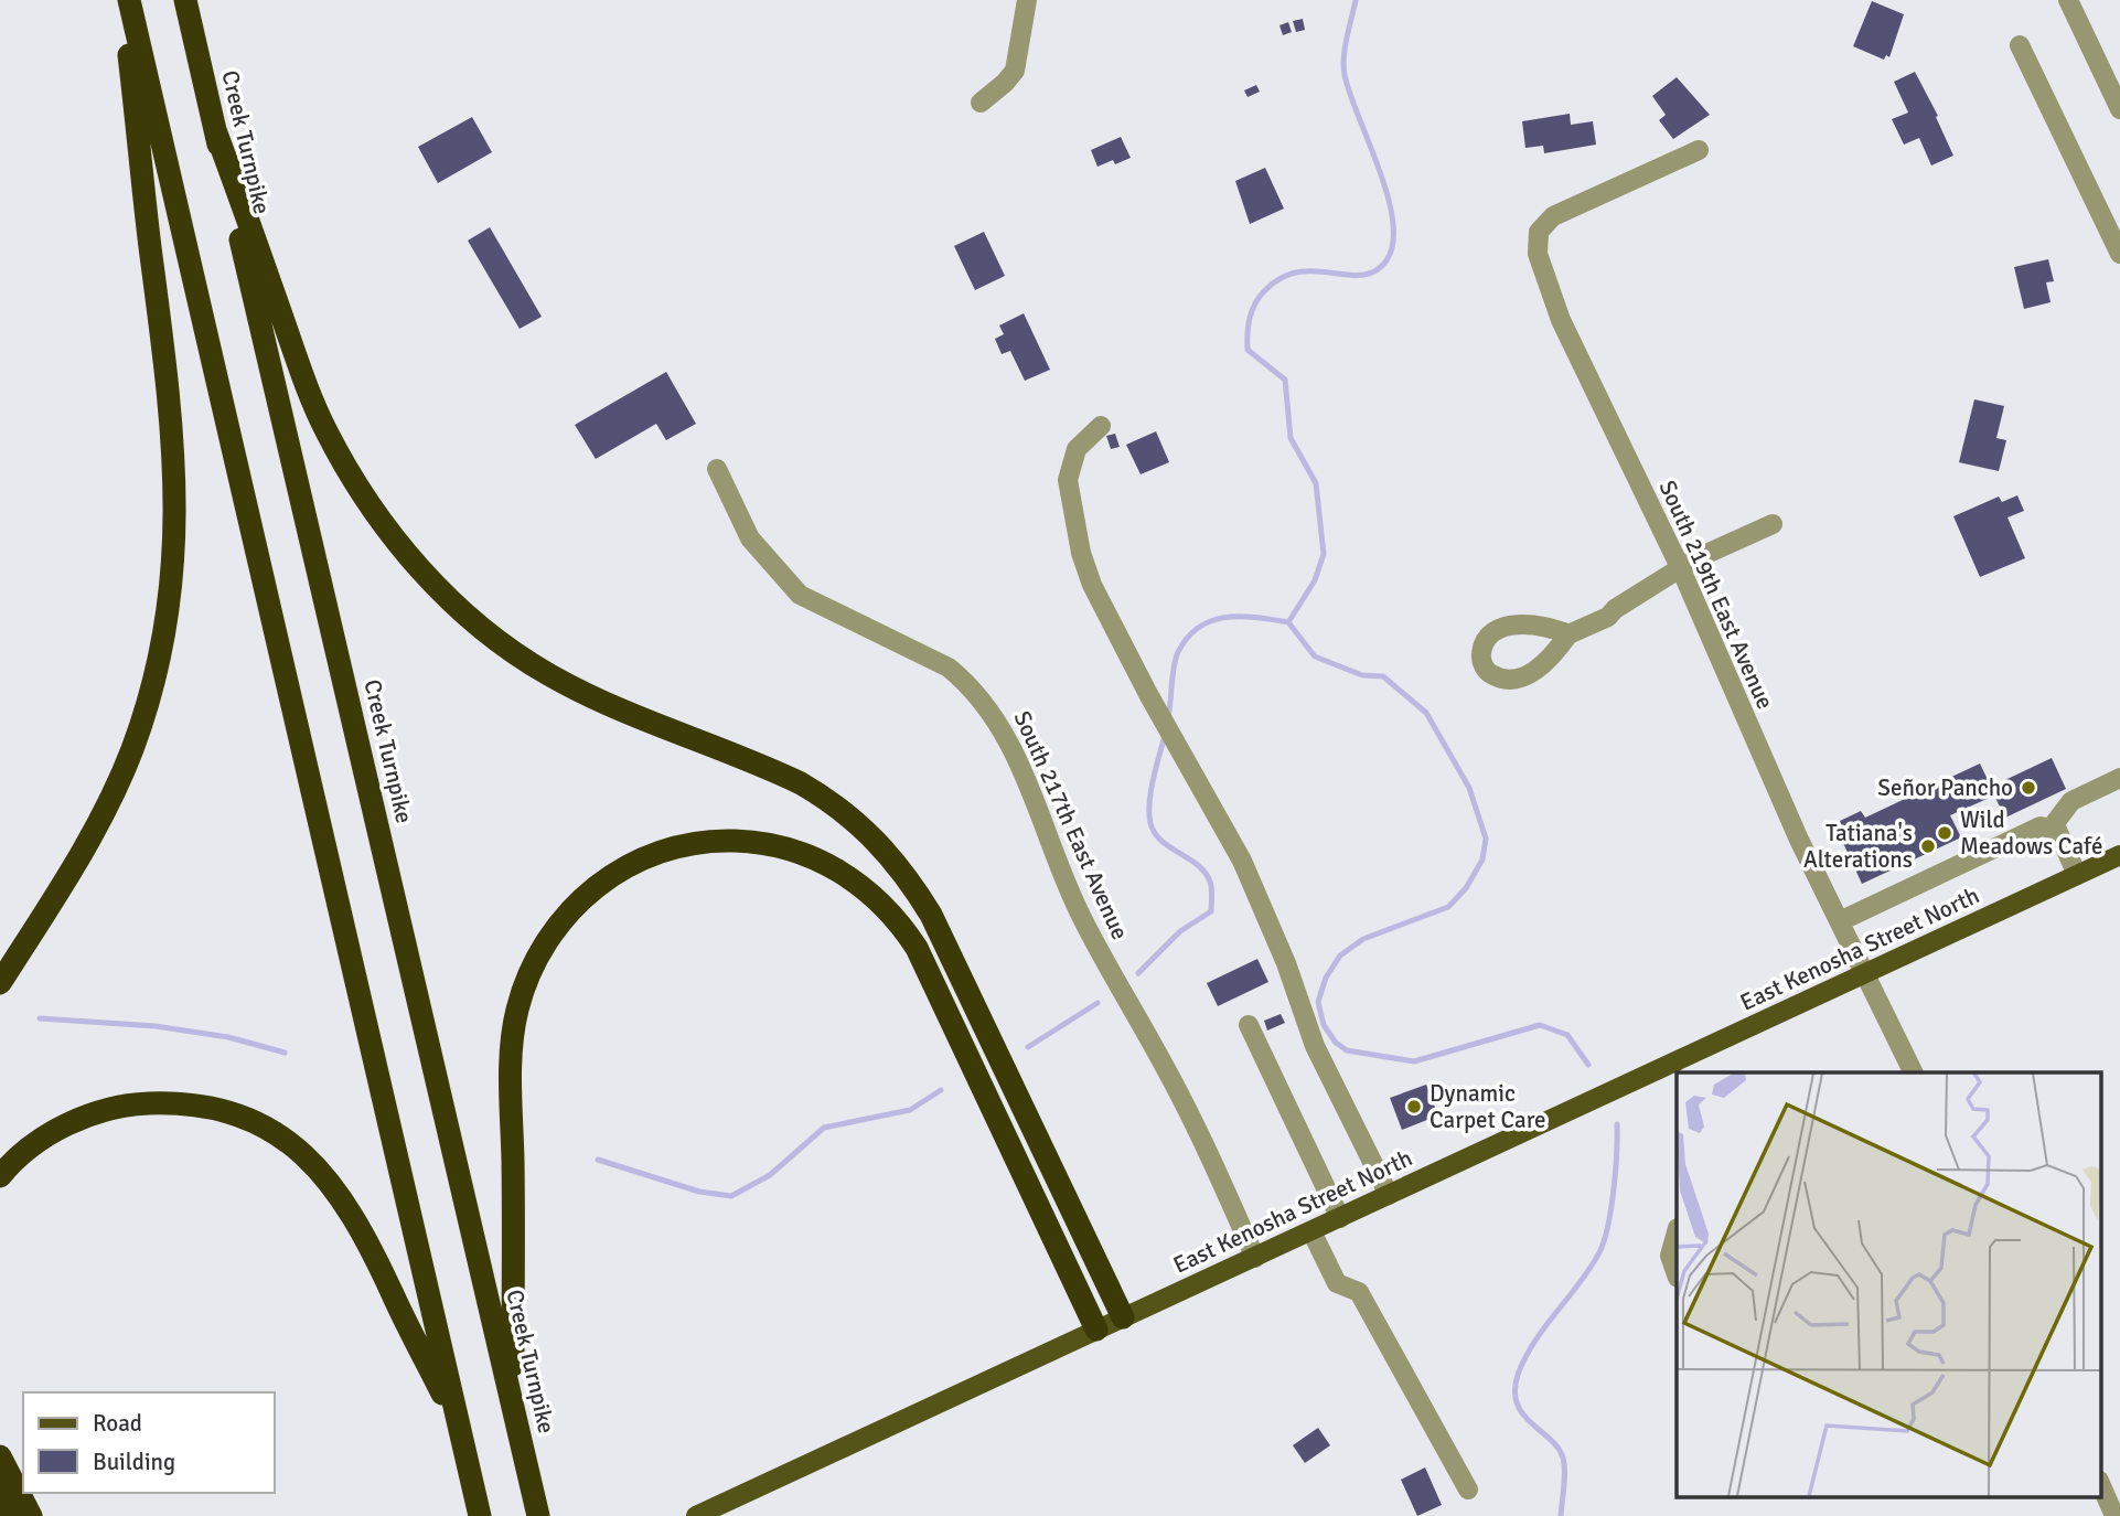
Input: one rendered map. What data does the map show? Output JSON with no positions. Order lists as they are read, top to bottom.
{
  "streets": {
    "highway": ["Creek Turnpike"],
    "main road": ["East Kenosha Street North"],
    "street": ["South 219th East Avenue", "South 217th East Avenue"]
  },
  "crossings": [
    ["South 219th East Avenue", "East Kenosha Street North"],
    ["South 217th East Avenue", "East Kenosha Street North"]
  ],
  "places": [
    "Señor Pancho",
    "Wild Meadows Café",
    "Tatiana's Alterations",
    "Dynamic Carpet Care"
  ],
  "legend": ["Road", "Building"]
}
